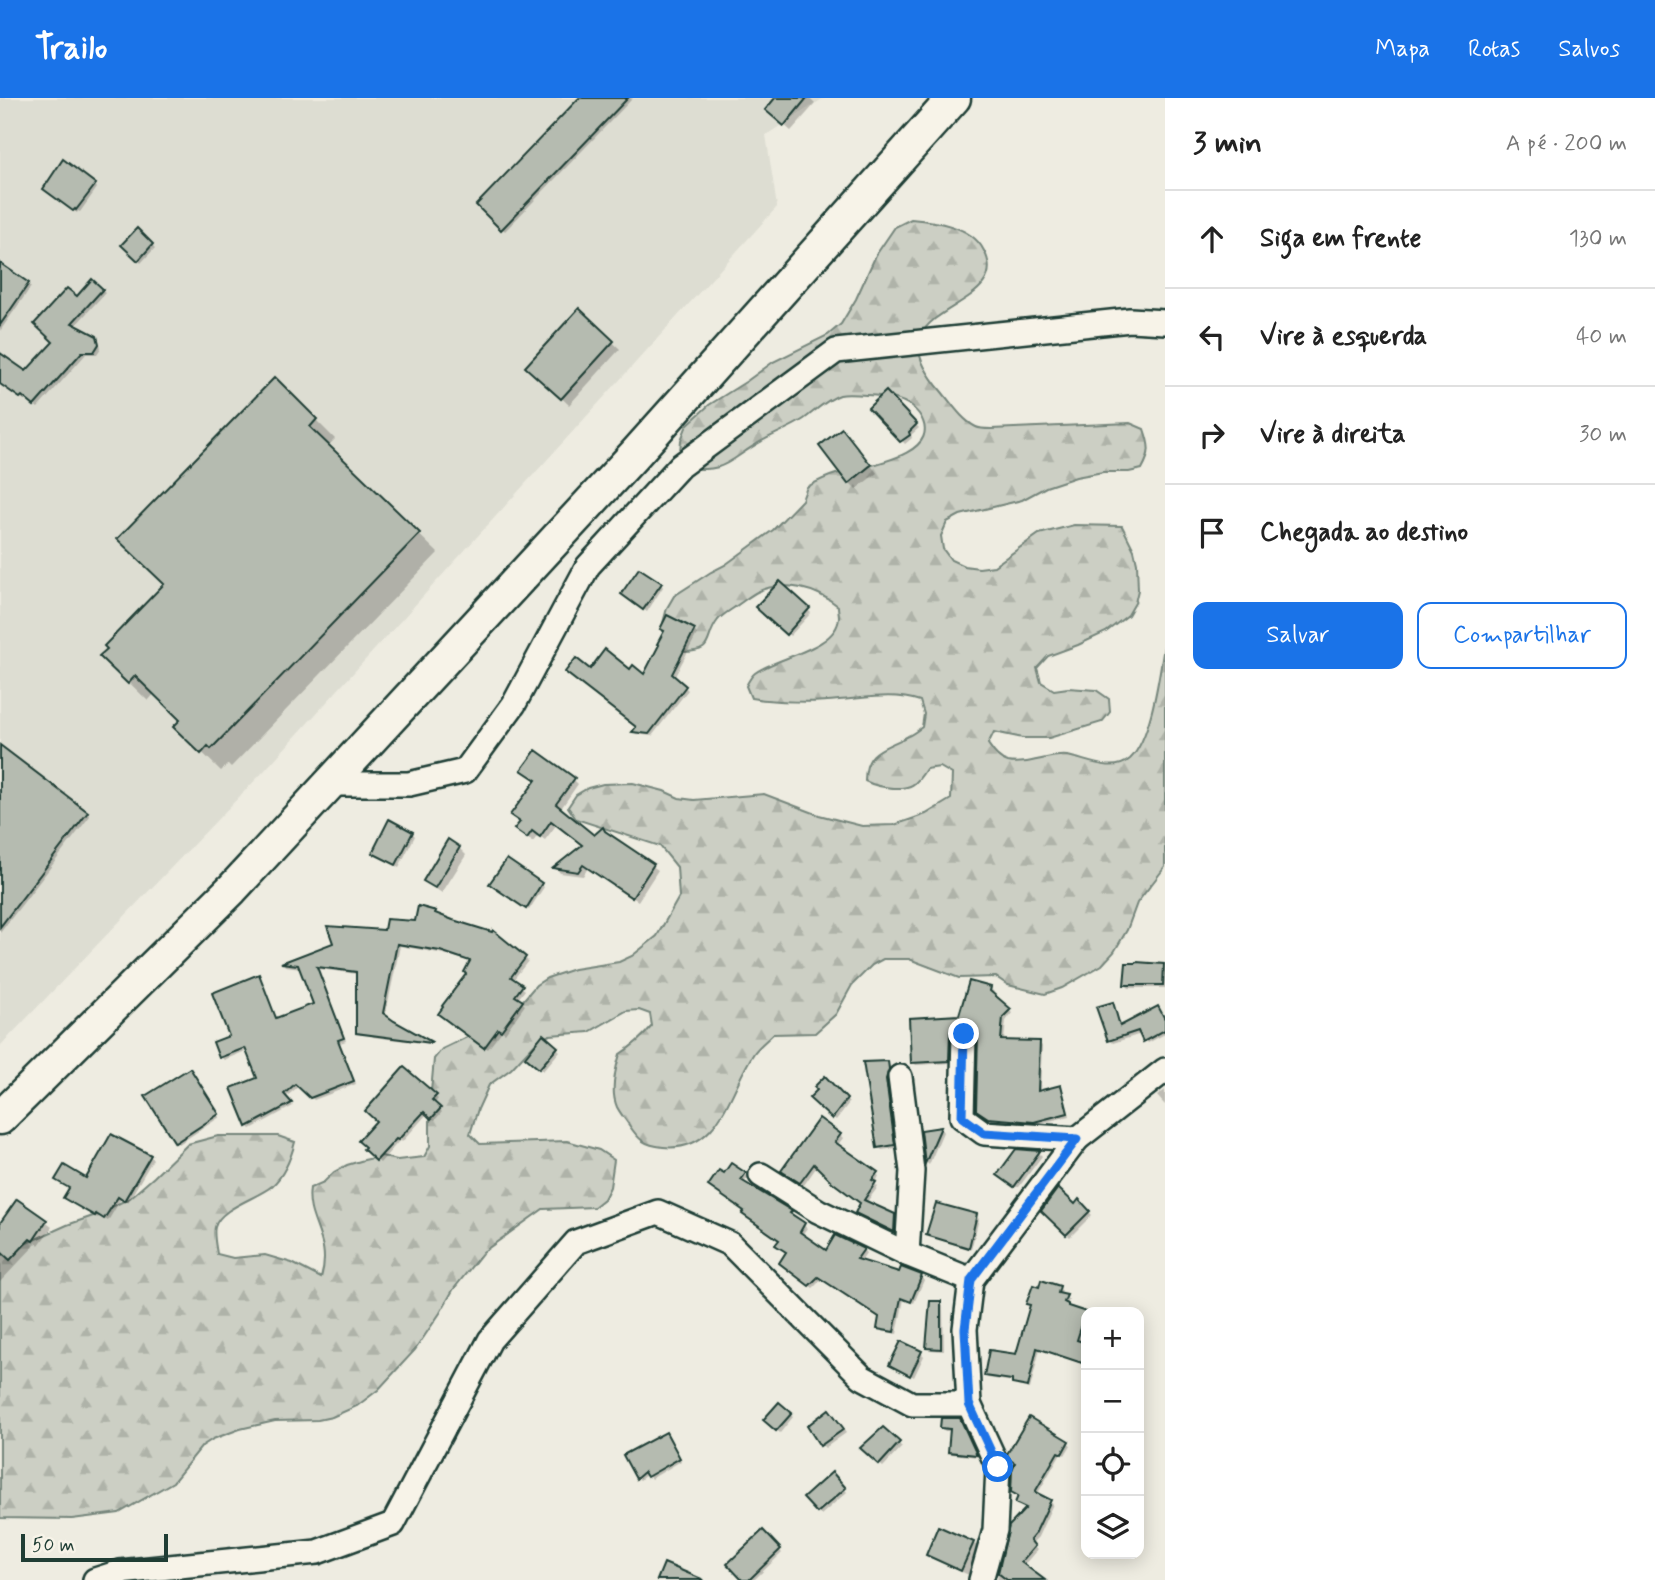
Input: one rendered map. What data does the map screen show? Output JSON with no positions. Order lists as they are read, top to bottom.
{
  "scale_bar": "50 m",
  "page": {
    "header": "Trailo",
    "nav": ["Mapa", "Rotas", "Salvos"],
    "heading": ["3 min", "A pé · 200 m"],
    "list": [
      ["Siga em frente", "130 m"],
      ["Vire à esquerda", "40 m"],
      ["Vire à direita", "30 m"],
      "Chegada ao destino"
    ],
    "buttons": ["Salvar", "Compartilhar"],
    "map_buttons": ["+", "−"],
    "scale": "50 m"
  }
}
